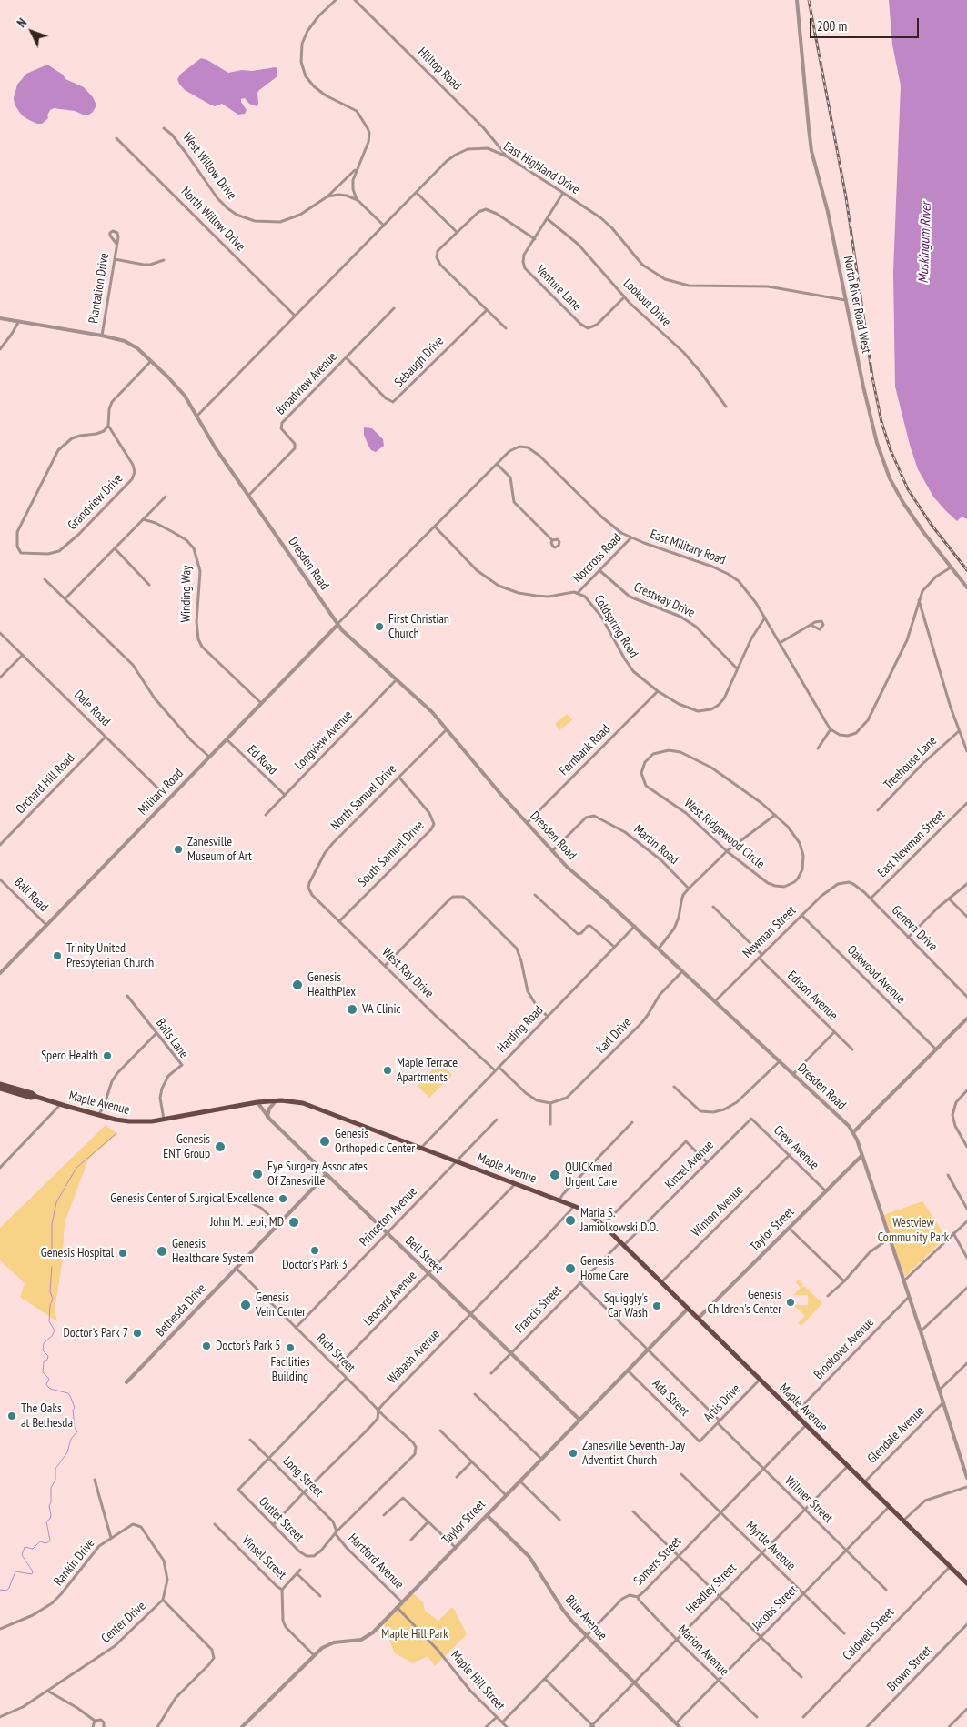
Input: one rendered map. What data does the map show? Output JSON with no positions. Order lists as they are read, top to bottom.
{
  "streets": {
    "main road": ["Maple Avenue"],
    "street": [
      "Hilltop Road",
      "West Willow Drive",
      "East Highland Drive",
      "North Willow Drive",
      "Plantation Drive",
      "Venture Lane",
      "Lookout Drive",
      "North River Road West",
      "Sebaugh Drive",
      "Broadview Avenue",
      "Grandview Drive",
      "East Military Road",
      "Norcross Road",
      "Dresden Road",
      "Winding Way",
      "Crestway Drive",
      "Coldspring Road",
      "Dale Road",
      "Longview Avenue",
      "Fernbank Road",
      "Ed Road",
      "Treehouse Lane",
      "Orchard Hill Road",
      "Military Road",
      "North Samuel Drive",
      "West Ridgewood Circle",
      "East Newman Street",
      "Martin Road",
      "South Samuel Drive",
      "Ball Road",
      "Geneva Drive",
      "Newman Street",
      "West Ray Drive",
      "Oakwood Avenue",
      "Edison Avenue",
      "Harding Road",
      "Karl Drive",
      "Balls Lane",
      "Crew Avenue",
      "Kinzel Avenue",
      "Winton Avenue",
      "Princeton Avenue",
      "Taylor Street",
      "Bell Street",
      "Leonard Avenue",
      "Francis Street",
      "Bethesda Drive",
      "Brookover Avenue",
      "Rich Street",
      "Wabash Avenue",
      "Ada Street",
      "Artis Drive",
      "Glendale Avenue",
      "Long Street",
      "Wilmer Street",
      "Outlet Street",
      "Myrtle Avenue",
      "Vinsel Street",
      "Hartford Avenue",
      "Somers Street",
      "Rankin Drive",
      "Headley Street",
      "Jacobs Street",
      "Blue Avenue",
      "Center Drive",
      "Caldwell Street",
      "Marion Avenue",
      "Brown Street",
      "Maple Hill Street"
    ]
  },
  "crossings": [
    ["Hilltop Road", "East Highland Drive"],
    ["East Highland Drive", "North Willow Drive"],
    ["East Highland Drive", "Venture Lane"],
    ["East Highland Drive", "North River Road West"],
    ["East Highland Drive", "Dresden Road"],
    ["Plantation Drive", "Dresden Road"],
    ["Venture Lane", "Lookout Drive"],
    ["Sebaugh Drive", "Broadview Avenue"],
    ["Broadview Avenue", "Dresden Road"],
    ["East Military Road", "Norcross Road"],
    ["East Military Road", "Dresden Road"],
    ["East Military Road", "Coldspring Road"],
    ["East Military Road", "Military Road"],
    ["Norcross Road", "Crestway Drive"],
    ["Norcross Road", "Coldspring Road"],
    ["Dresden Road", "Longview Avenue"],
    ["Dresden Road", "Fernbank Road"],
    ["Dresden Road", "Military Road"],
    ["Dresden Road", "North Samuel Drive"],
    ["Dresden Road", "Martin Road"],
    ["Dresden Road", "Newman Street"],
    ["Dresden Road", "Harding Road"],
    ["Dresden Road", "Karl Drive"],
    ["Dresden Road", "Taylor Street"],
    ["Dresden Road", "Brookover Avenue"],
    ["Dresden Road", "Glendale Avenue"],
    ["Winding Way", "Military Road"],
    ["Crestway Drive", "Coldspring Road"],
    ["Coldspring Road", "Fernbank Road"],
    ["Dale Road", "Orchard Hill Road"],
    ["Dale Road", "Military Road"],
    ["Longview Avenue", "Ed Road"],
    ["Ed Road", "Military Road"],
    ["Military Road", "Ball Road"],
    ["North Samuel Drive", "South Samuel Drive"],
    ["North Samuel Drive", "West Ray Drive"],
    ["East Newman Street", "Geneva Drive"],
    ["South Samuel Drive", "West Ray Drive"],
    ["Geneva Drive", "Newman Street"],
    ["Newman Street", "Oakwood Avenue"],
    ["Newman Street", "Edison Avenue"],
    ["West Ray Drive", "Harding Road"],
    ["Harding Road", "Maple Avenue"],
    ["Balls Lane", "Maple Avenue"],
    ["Maple Avenue", "Kinzel Avenue"],
    ["Maple Avenue", "Winton Avenue"],
    ["Maple Avenue", "Princeton Avenue"],
    ["Maple Avenue", "Taylor Street"],
    ["Maple Avenue", "Bell Street"],
    ["Maple Avenue", "Leonard Avenue"],
    ["Maple Avenue", "Francis Street"],
    ["Maple Avenue", "Brookover Avenue"],
    ["Maple Avenue", "Wabash Avenue"],
    ["Maple Avenue", "Artis Drive"],
    ["Maple Avenue", "Glendale Avenue"],
    ["Maple Avenue", "Somers Street"],
    ["Maple Avenue", "Headley Street"],
    ["Maple Avenue", "Jacobs Street"],
    ["Maple Avenue", "Caldwell Street"],
    ["Crew Avenue", "Kinzel Avenue"],
    ["Crew Avenue", "Winton Avenue"],
    ["Crew Avenue", "Taylor Street"],
    ["Kinzel Avenue", "Francis Street"],
    ["Princeton Avenue", "Bell Street"],
    ["Princeton Avenue", "Rich Street"],
    ["Taylor Street", "Bell Street"],
    ["Taylor Street", "Ada Street"],
    ["Taylor Street", "Wilmer Street"],
    ["Taylor Street", "Vinsel Street"],
    ["Taylor Street", "Hartford Avenue"],
    ["Taylor Street", "Blue Avenue"],
    ["Taylor Street", "Maple Hill Street"],
    ["Bell Street", "Leonard Avenue"],
    ["Bell Street", "Francis Street"],
    ["Bell Street", "Bethesda Drive"],
    ["Bell Street", "Wabash Avenue"],
    ["Leonard Avenue", "Rich Street"],
    ["Francis Street", "Wilmer Street"],
    ["Bethesda Drive", "Rich Street"],
    ["Rich Street", "Wabash Avenue"],
    ["Rich Street", "Long Street"],
    ["Rich Street", "Outlet Street"],
    ["Rich Street", "Hartford Avenue"],
    ["Wabash Avenue", "Long Street"],
    ["Wabash Avenue", "Outlet Street"],
    ["Ada Street", "Artis Drive"],
    ["Artis Drive", "Wilmer Street"],
    ["Long Street", "Outlet Street"],
    ["Long Street", "Hartford Avenue"],
    ["Wilmer Street", "Somers Street"],
    ["Wilmer Street", "Headley Street"],
    ["Wilmer Street", "Jacobs Street"],
    ["Outlet Street", "Hartford Avenue"],
    ["Myrtle Avenue", "Somers Street"],
    ["Myrtle Avenue", "Headley Street"],
    ["Myrtle Avenue", "Jacobs Street"],
    ["Somers Street", "Blue Avenue"],
    ["Somers Street", "Marion Avenue"],
    ["Somers Street", "Maple Hill Street"],
    ["Rankin Drive", "Center Drive"],
    ["Headley Street", "Blue Avenue"],
    ["Headley Street", "Marion Avenue"],
    ["Jacobs Street", "Blue Avenue"],
    ["Jacobs Street", "Marion Avenue"]
  ],
  "water": ["Muskingum River"],
  "parks": ["Westview Community Park", "Maple Hill Park"],
  "places": [
    "First Christian Church",
    "Zanesville Museum of Art",
    "Trinity United Presbyterian Church",
    "Genesis HealthPlex",
    "VA Clinic",
    "Spero Health",
    "Maple Terrace Apartments",
    "Genesis Orthopedic Center",
    "Genesis ENT Group",
    "Eye Surgery Associates Of Zanesville",
    "QUICKmed Urgent Care",
    "Genesis Center of Surgical Excellence",
    "Maria S. Jamiolkowski D.O.",
    "John M. Lepi, MD",
    "Doctor's Park 3",
    "Genesis Healthcare System",
    "Genesis Hospital",
    "Genesis Home Care",
    "Genesis Children's Center",
    "Genesis Vein Center",
    "Squiggly's Car Wash",
    "Doctor's Park 7",
    "Doctor's Park 5",
    "Facilities Building",
    "The Oaks at Bethesda",
    "Zanesville Seventh-Day Adventist Church"
  ],
  "scale_bar": "200 m",
  "north": "top left"
}
